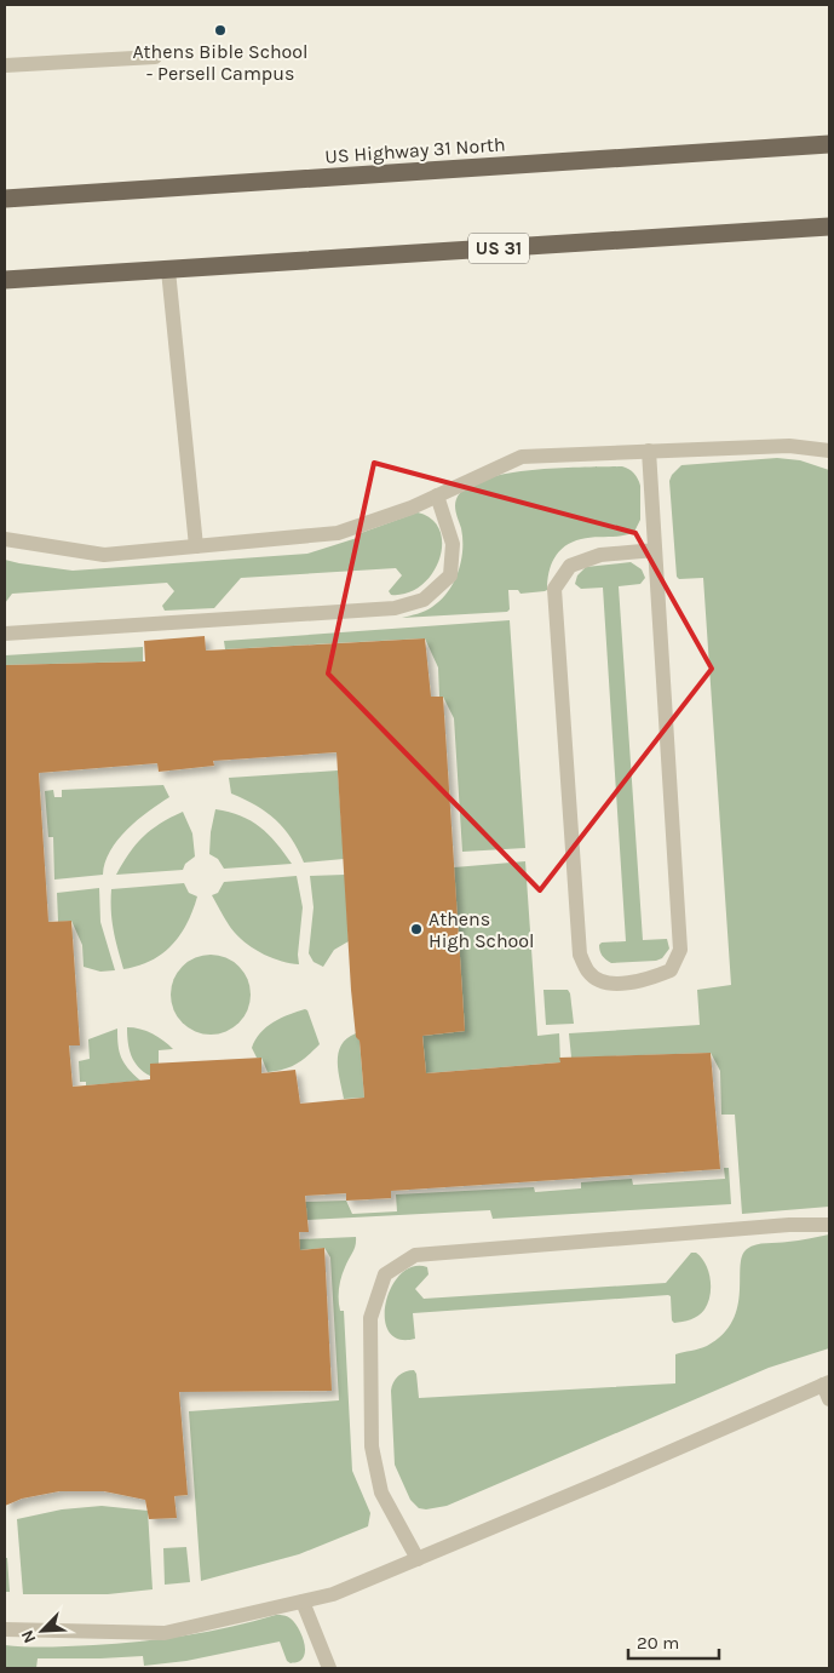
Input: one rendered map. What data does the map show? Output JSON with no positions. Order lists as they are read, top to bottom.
{
  "streets": {
    "main road": ["US Highway 31 North", "US 31"]
  },
  "places": ["Athens Bible School - Persell Campus", "Athens High School"],
  "scale_bar": "20 m",
  "north": "bottom left"
}
